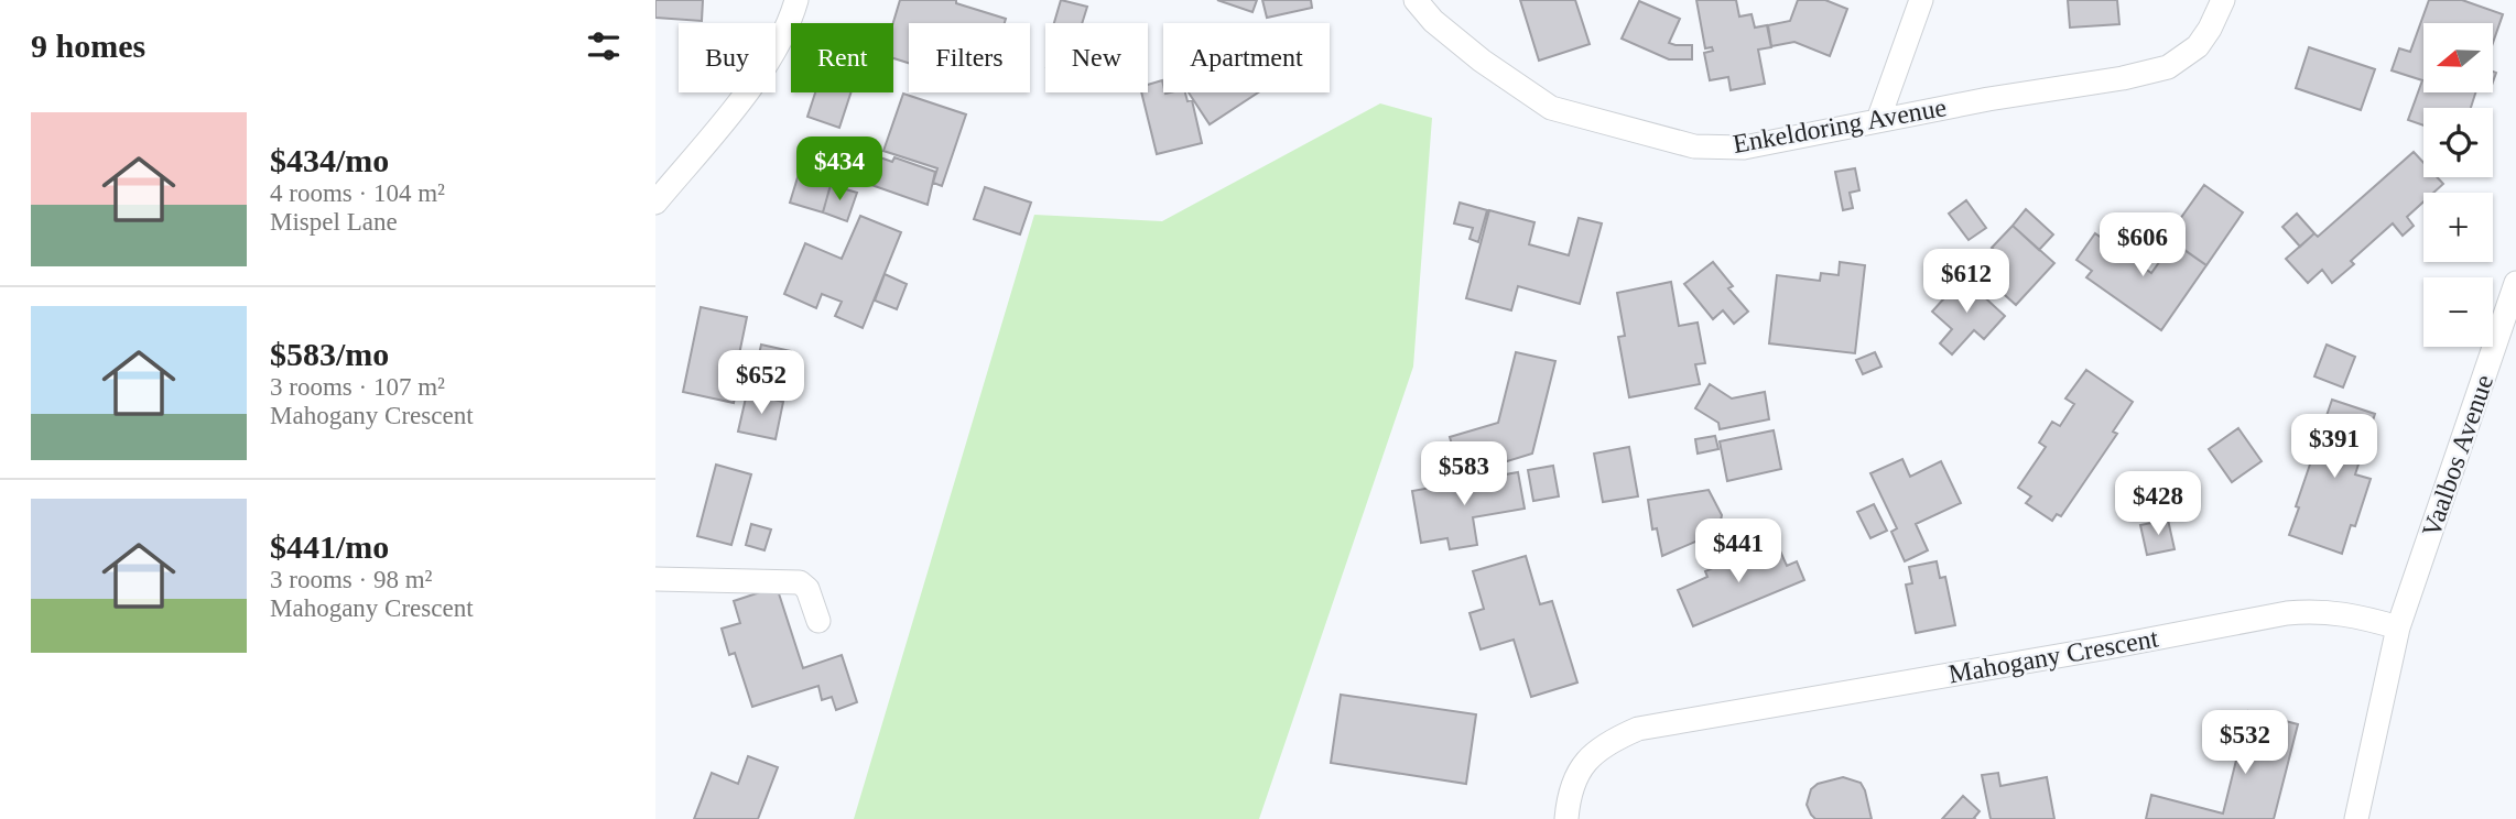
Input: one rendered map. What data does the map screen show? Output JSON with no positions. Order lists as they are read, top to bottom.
{
  "streets": {
    "street": ["Enkeldoring Avenue", "Vaalbos Avenue", "Mahogany Crescent"]
  },
  "crossings": [
    ["Vaalbos Avenue", "Mahogany Crescent"]
  ],
  "north": "left",
  "page": {
    "heading": "9 homes",
    "map_buttons": ["+", "−"],
    "chip": [
      "Buy",
      "Rent",
      "Filters",
      "New",
      "Apartment"
    ],
    "list": [
      {
        "name": "$434/mo",
        "note": "4 rooms · 104 m² · Mispel Lane"
      },
      {
        "name": "$583/mo",
        "note": "3 rooms · 107 m² · Mahogany Crescent"
      },
      {
        "name": "$441/mo",
        "note": "3 rooms · 98 m² · Mahogany Crescent"
      }
    ],
    "price": [
      "$434",
      "$606",
      "$612",
      "$652",
      "$391",
      "$583",
      "$428",
      "$441",
      "$532"
    ]
  }
}
